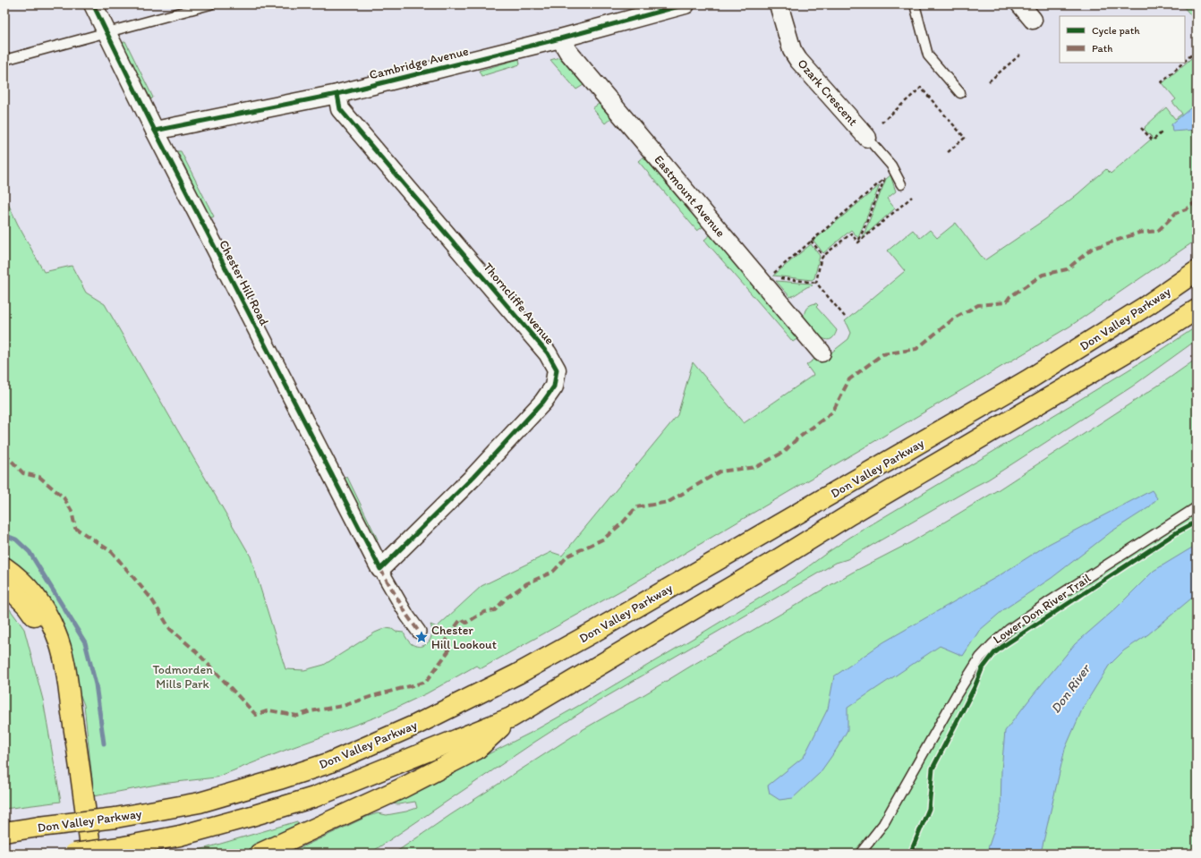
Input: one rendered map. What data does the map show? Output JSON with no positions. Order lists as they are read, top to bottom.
{
  "streets": {
    "highway": ["Don Valley Parkway"],
    "street": [
      "Cambridge Avenue",
      "Ozark Crescent",
      "Eastmount Avenue",
      "Chester Hill Road",
      "Thorncliffe Avenue"
    ],
    "cycle path": ["Lower Don River Trail"]
  },
  "crossings": [
    ["Cambridge Avenue", "Eastmount Avenue"],
    ["Cambridge Avenue", "Chester Hill Road"],
    ["Cambridge Avenue", "Thorncliffe Avenue"],
    ["Chester Hill Road", "Thorncliffe Avenue"]
  ],
  "water": ["Don River"],
  "parks": ["Todmorden Mills Park"],
  "places": {
    "place": ["Chester Hill Lookout"]
  },
  "legend": ["Cycle path", "Path"]
}
